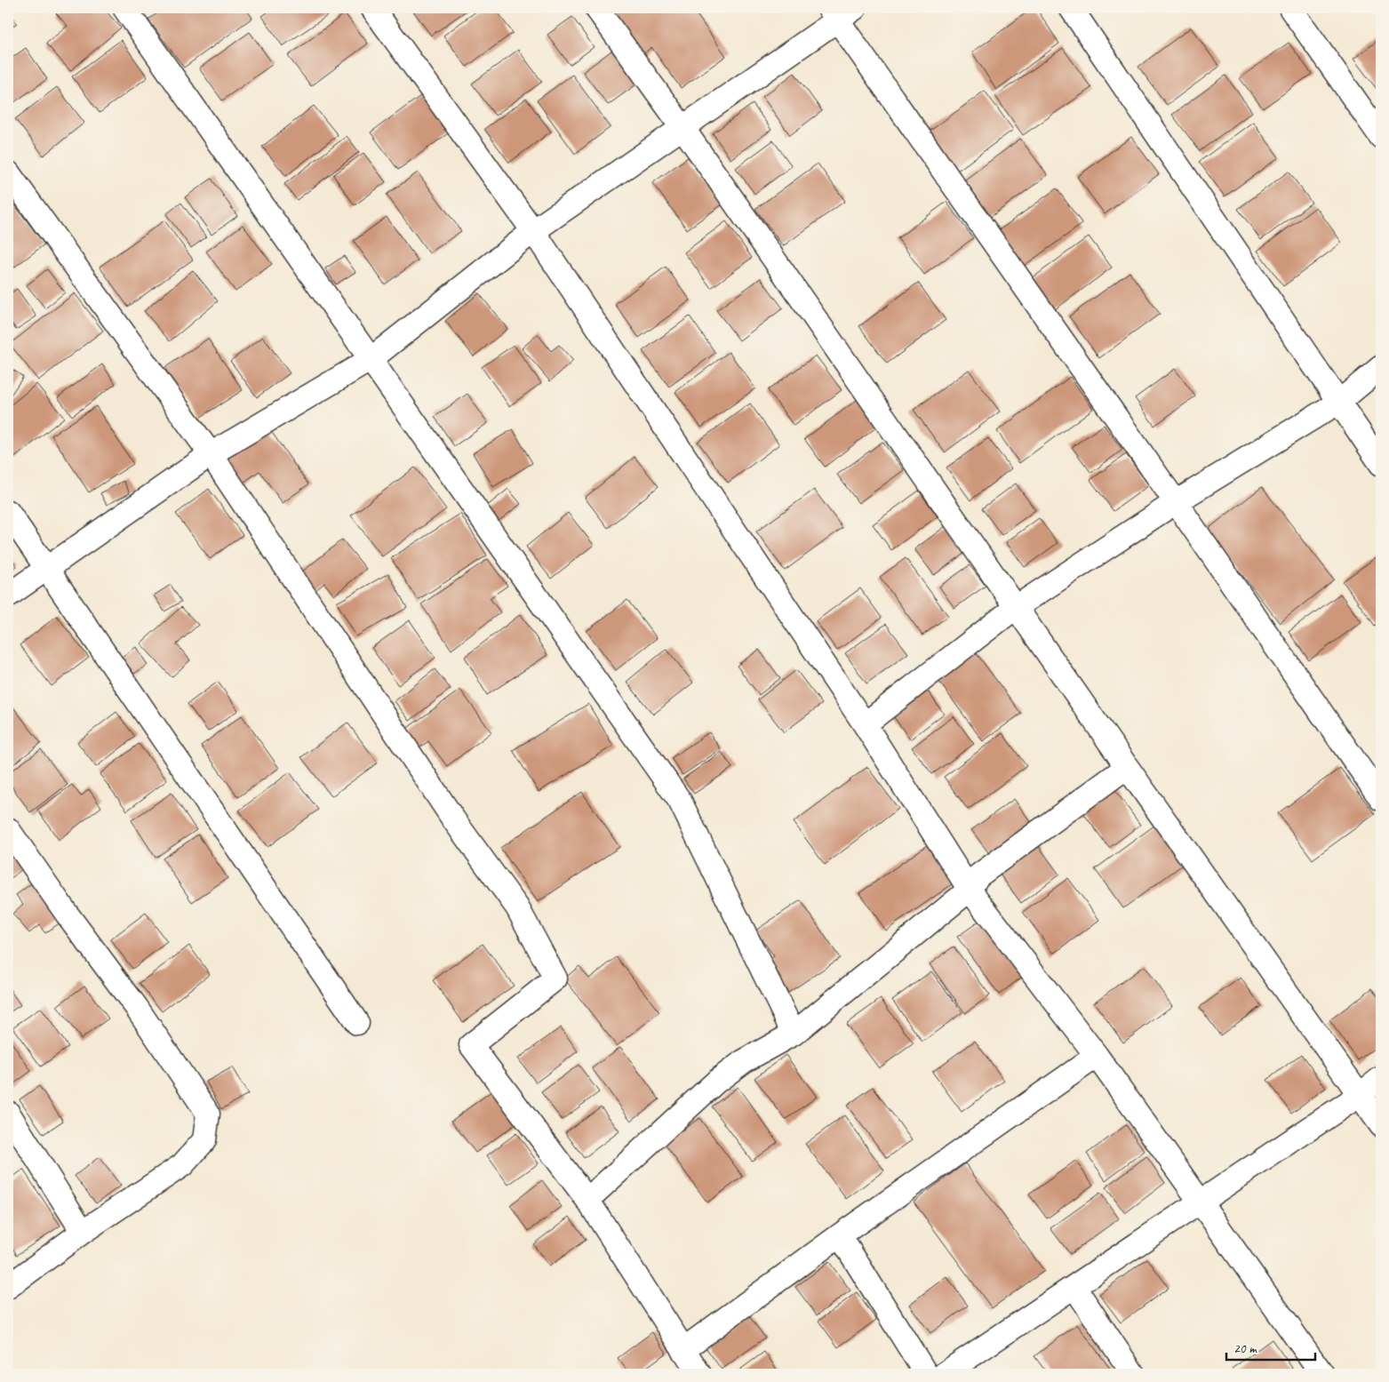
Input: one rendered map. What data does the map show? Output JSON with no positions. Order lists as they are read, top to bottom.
{
  "scale_bar": "20 m"
}
